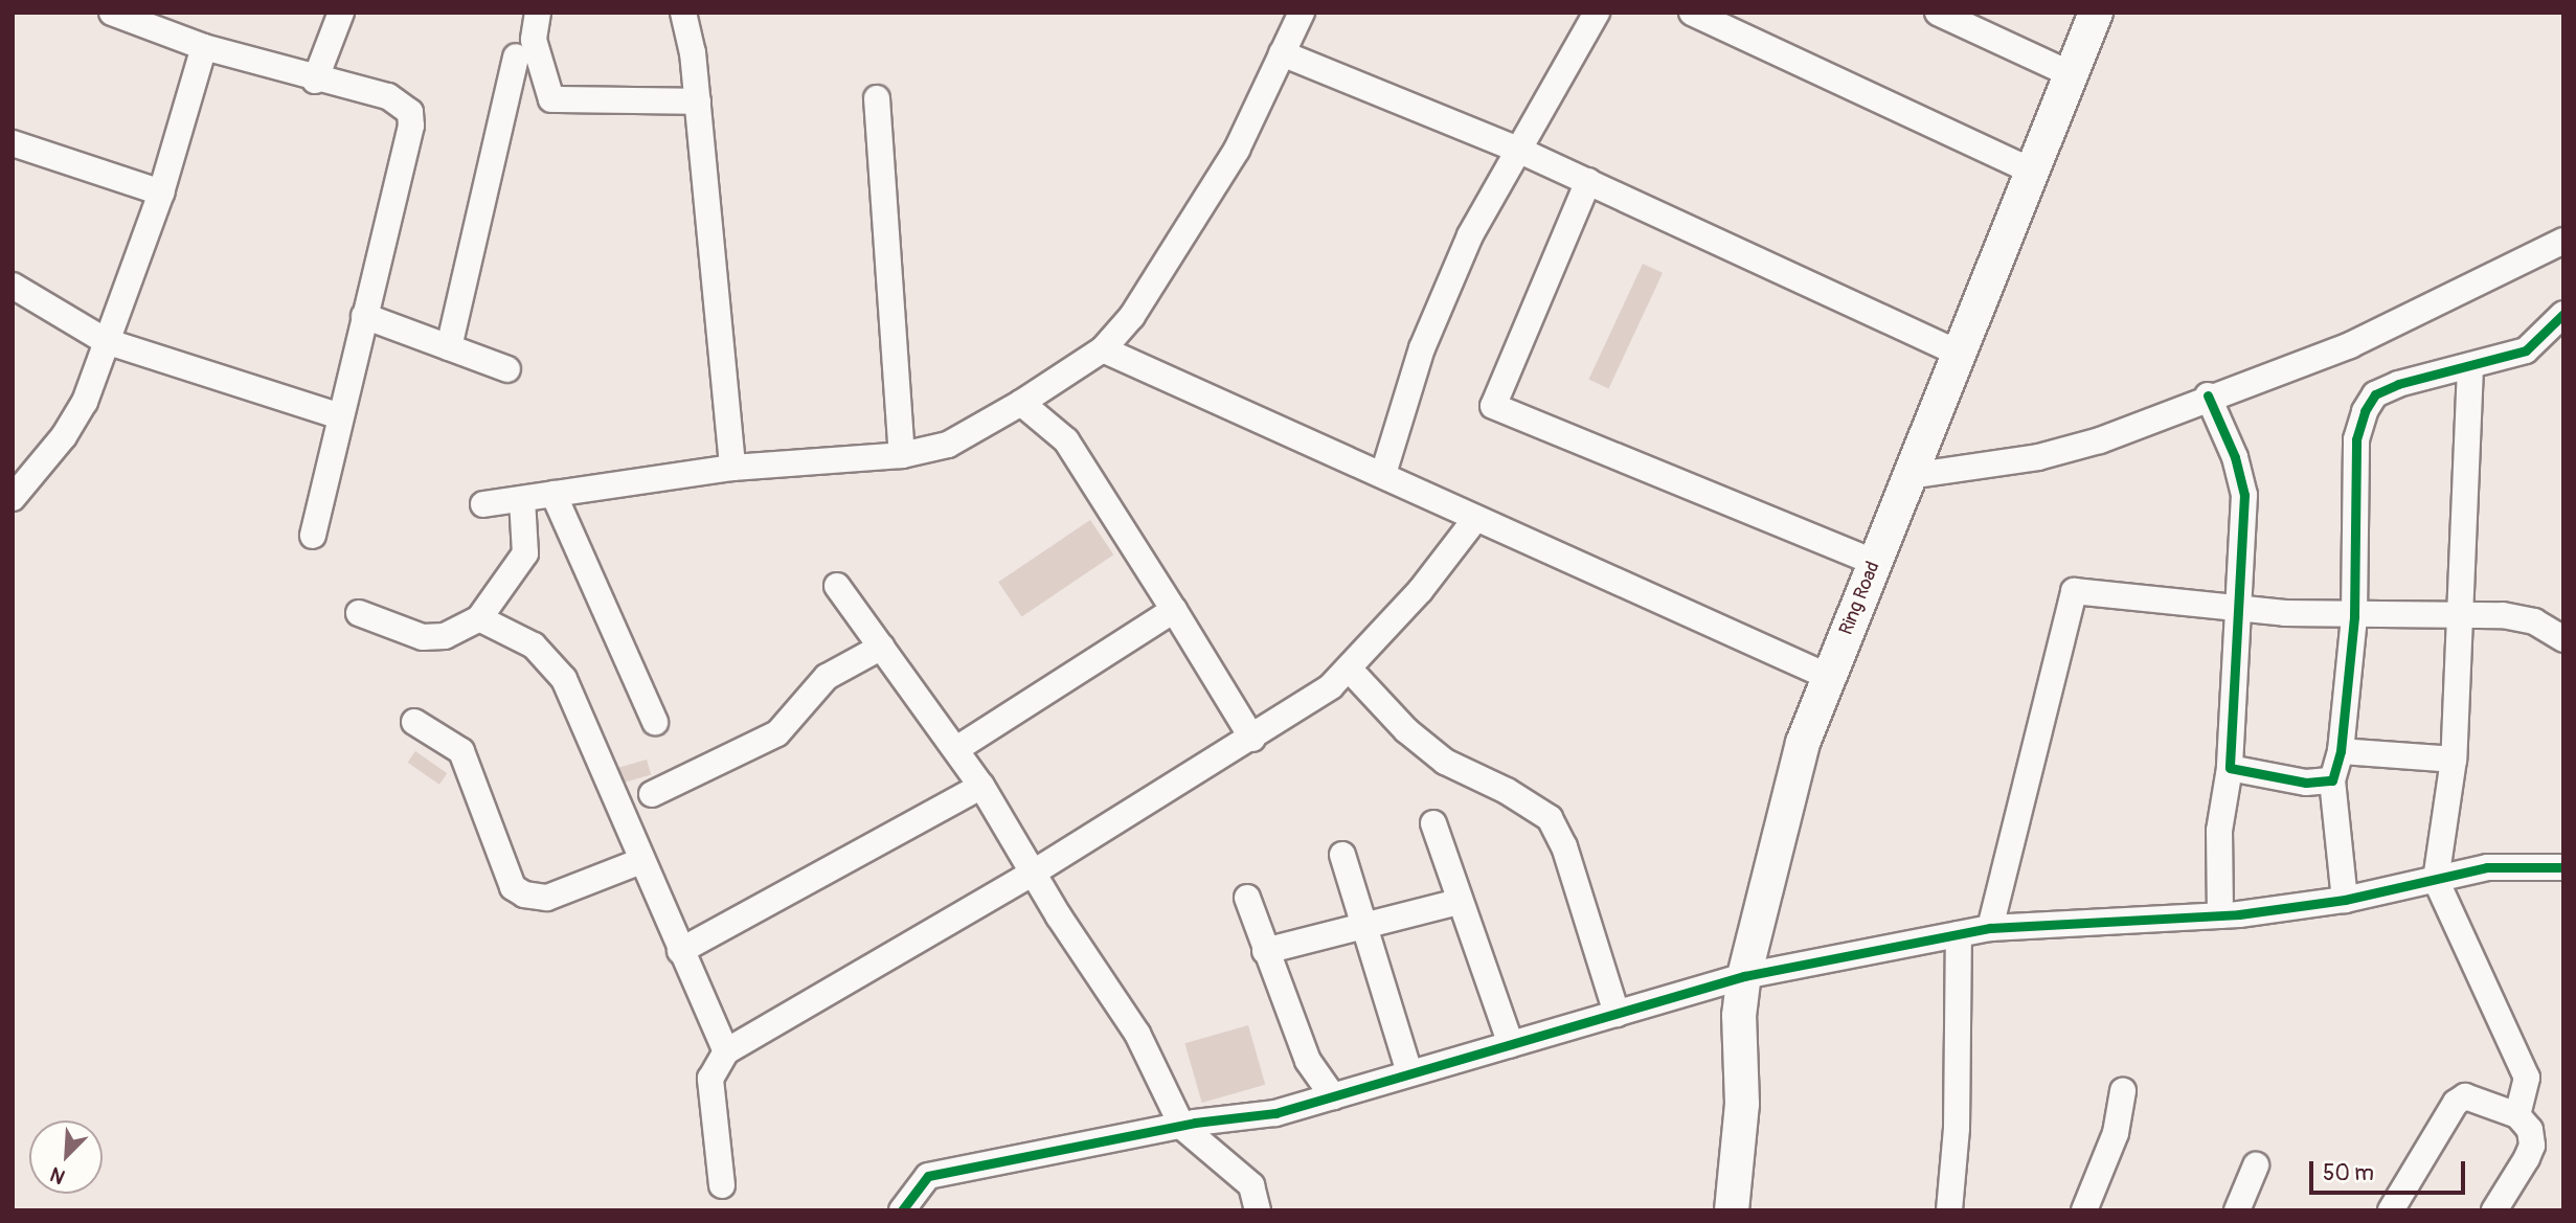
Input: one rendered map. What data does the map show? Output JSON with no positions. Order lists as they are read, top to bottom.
{
  "streets": {
    "main road": ["Ring Road"]
  },
  "scale_bar": "50 m",
  "north": "bottom left"
}
